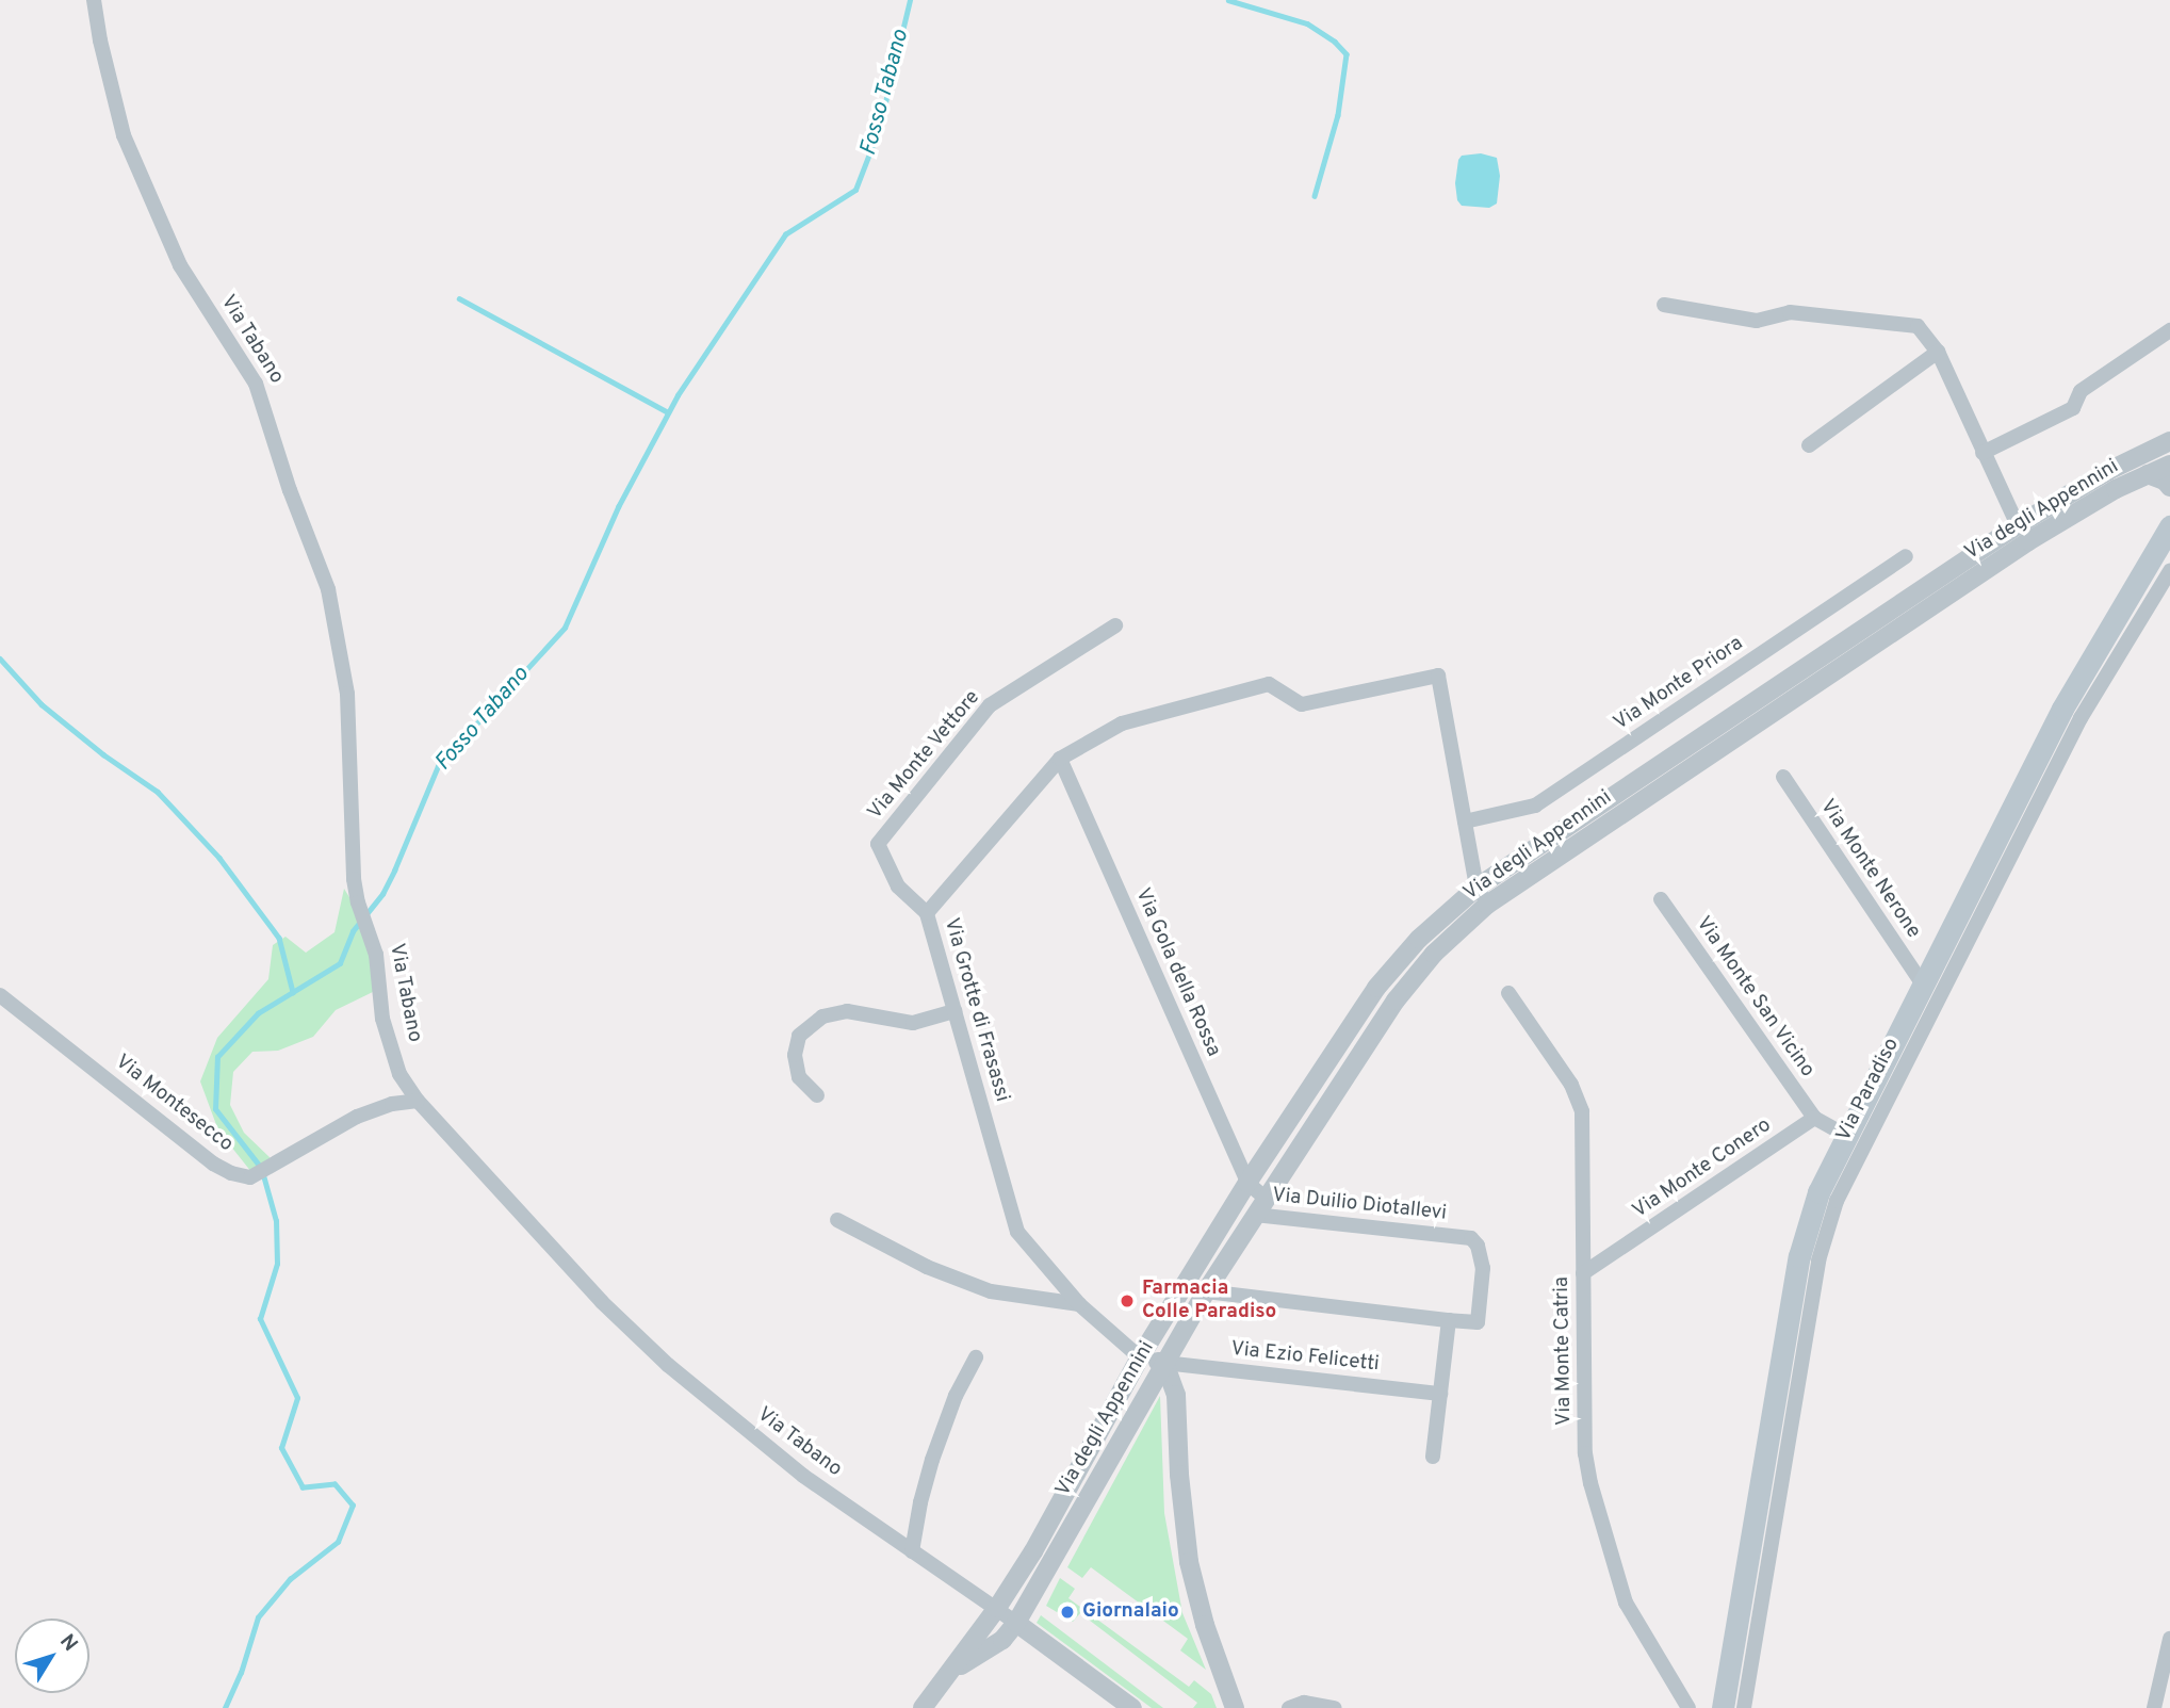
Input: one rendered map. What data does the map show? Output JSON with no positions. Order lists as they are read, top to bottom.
{
  "streets": {
    "main road": ["Via Paradiso"],
    "street": [
      "Via Tabano",
      "Via degli Appennini",
      "Via Monte Priora",
      "Via Monte Vettore",
      "Via Monte Nerone",
      "Via Gola della Rossa",
      "Via Monte San Vicino",
      "Via Grotte di Frasassi",
      "Via Montesecco",
      "Via Monte Conero",
      "Via Duilio Diotallevi",
      "Via Monte Catria",
      "Via Ezio Felicetti"
    ]
  },
  "crossings": [
    ["Via Tabano", "Via degli Appennini"],
    ["Via Tabano", "Via Montesecco"],
    ["Via degli Appennini", "Via Gola della Rossa"],
    ["Via degli Appennini", "Via Grotte di Frasassi"],
    ["Via degli Appennini", "Via Duilio Diotallevi"],
    ["Via degli Appennini", "Via Ezio Felicetti"],
    ["Via Monte Priora", "Via Grotte di Frasassi"],
    ["Via Monte Vettore", "Via Grotte di Frasassi"],
    ["Via Monte Nerone", "Via Paradiso"],
    ["Via Gola della Rossa", "Via Grotte di Frasassi"],
    ["Via Monte San Vicino", "Via Monte Conero"],
    ["Via Monte Conero", "Via Monte Catria"]
  ],
  "water": ["Fosso Tabano"],
  "places": ["Farmacia Colle Paradiso", "Giornalaio"],
  "north": "top right"
}
